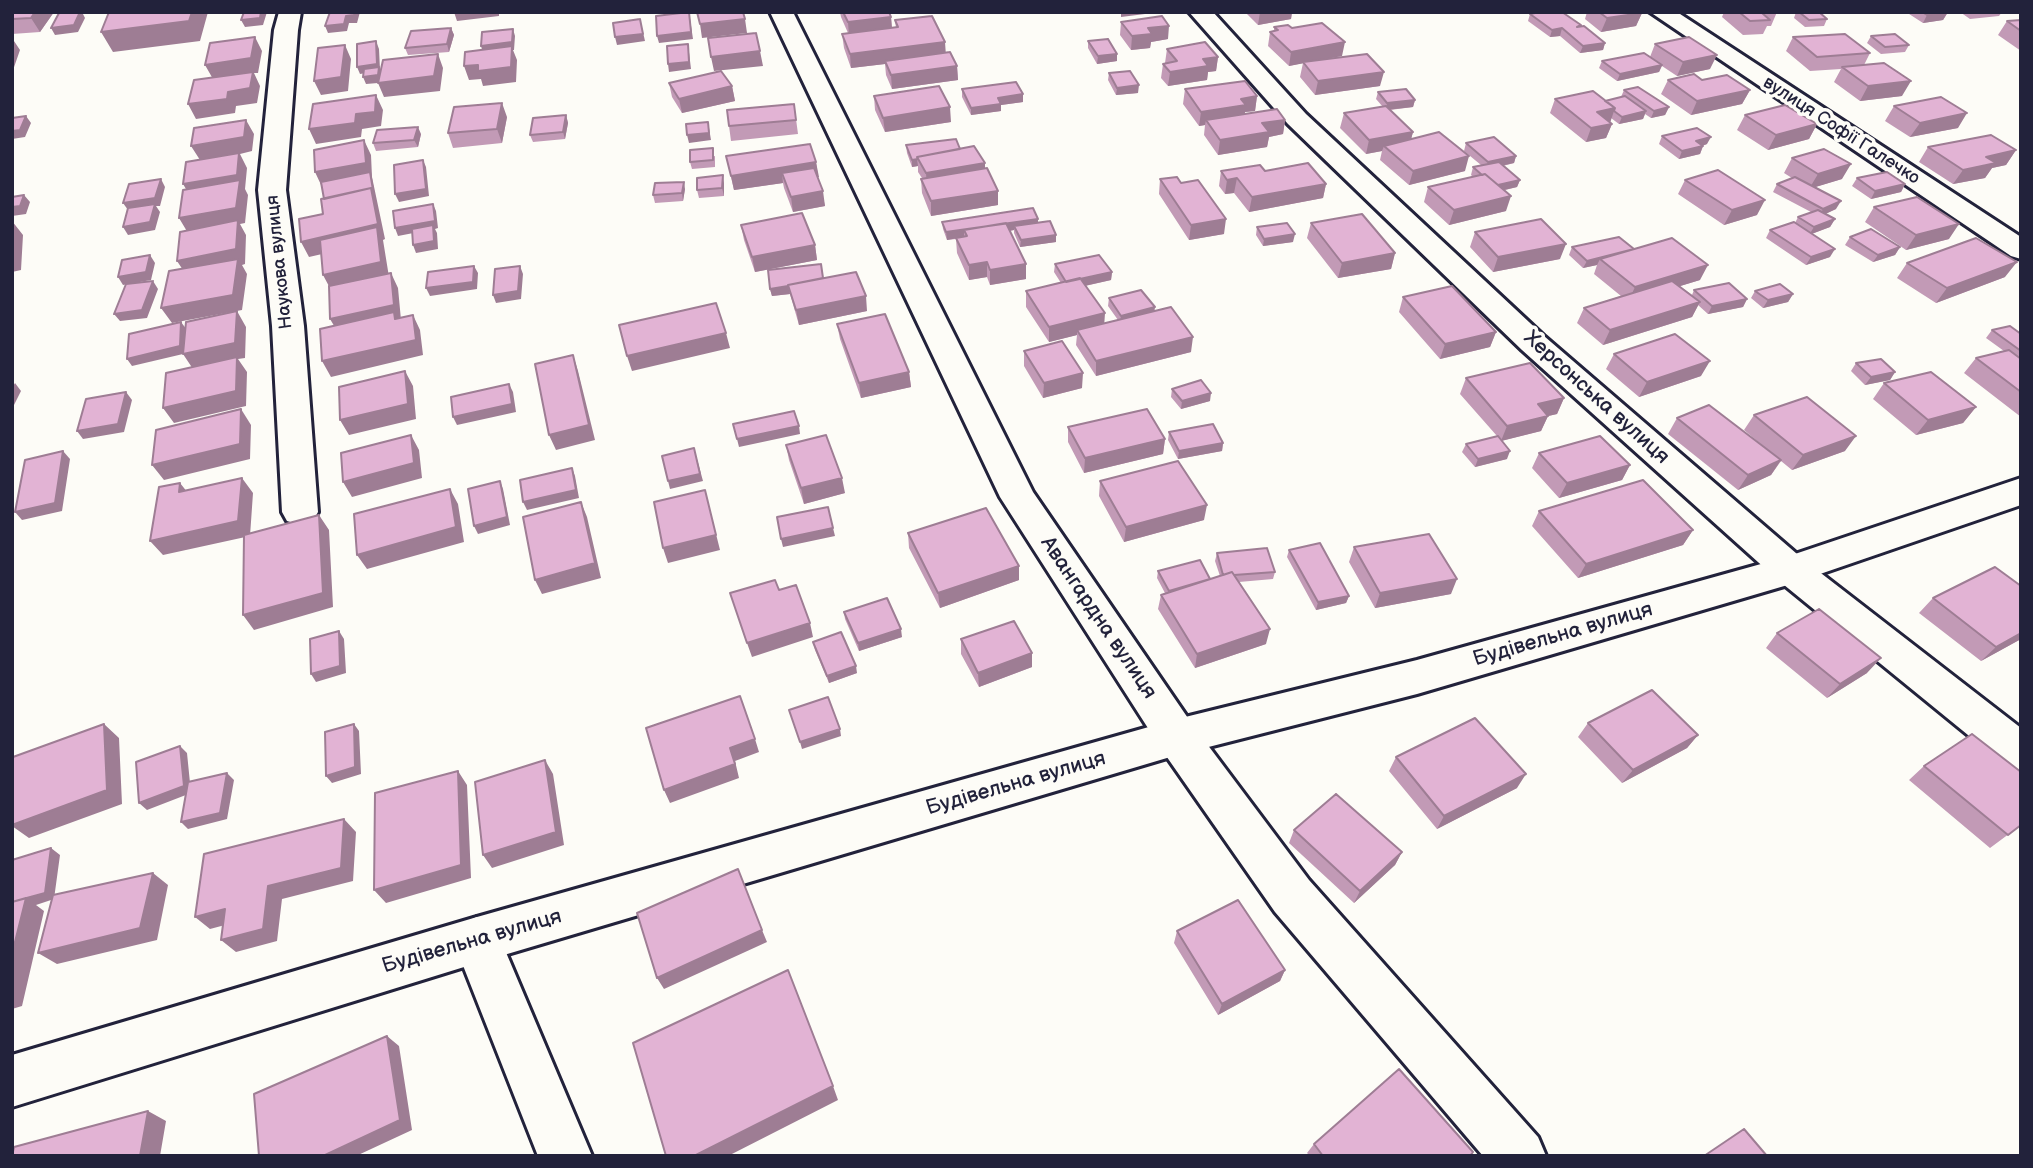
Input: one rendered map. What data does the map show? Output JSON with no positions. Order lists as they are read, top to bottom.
{
  "streets": {
    "street": [
      "вулиця Софії Галечко",
      "Наукова вулиця",
      "Херсонська вулиця",
      "Авангардна вулиця",
      "Будівельна вулиця"
    ]
  },
  "crossings": [
    ["Херсонська вулиця", "Будівельна вулиця"],
    ["Авангардна вулиця", "Будівельна вулиця"]
  ]
}
